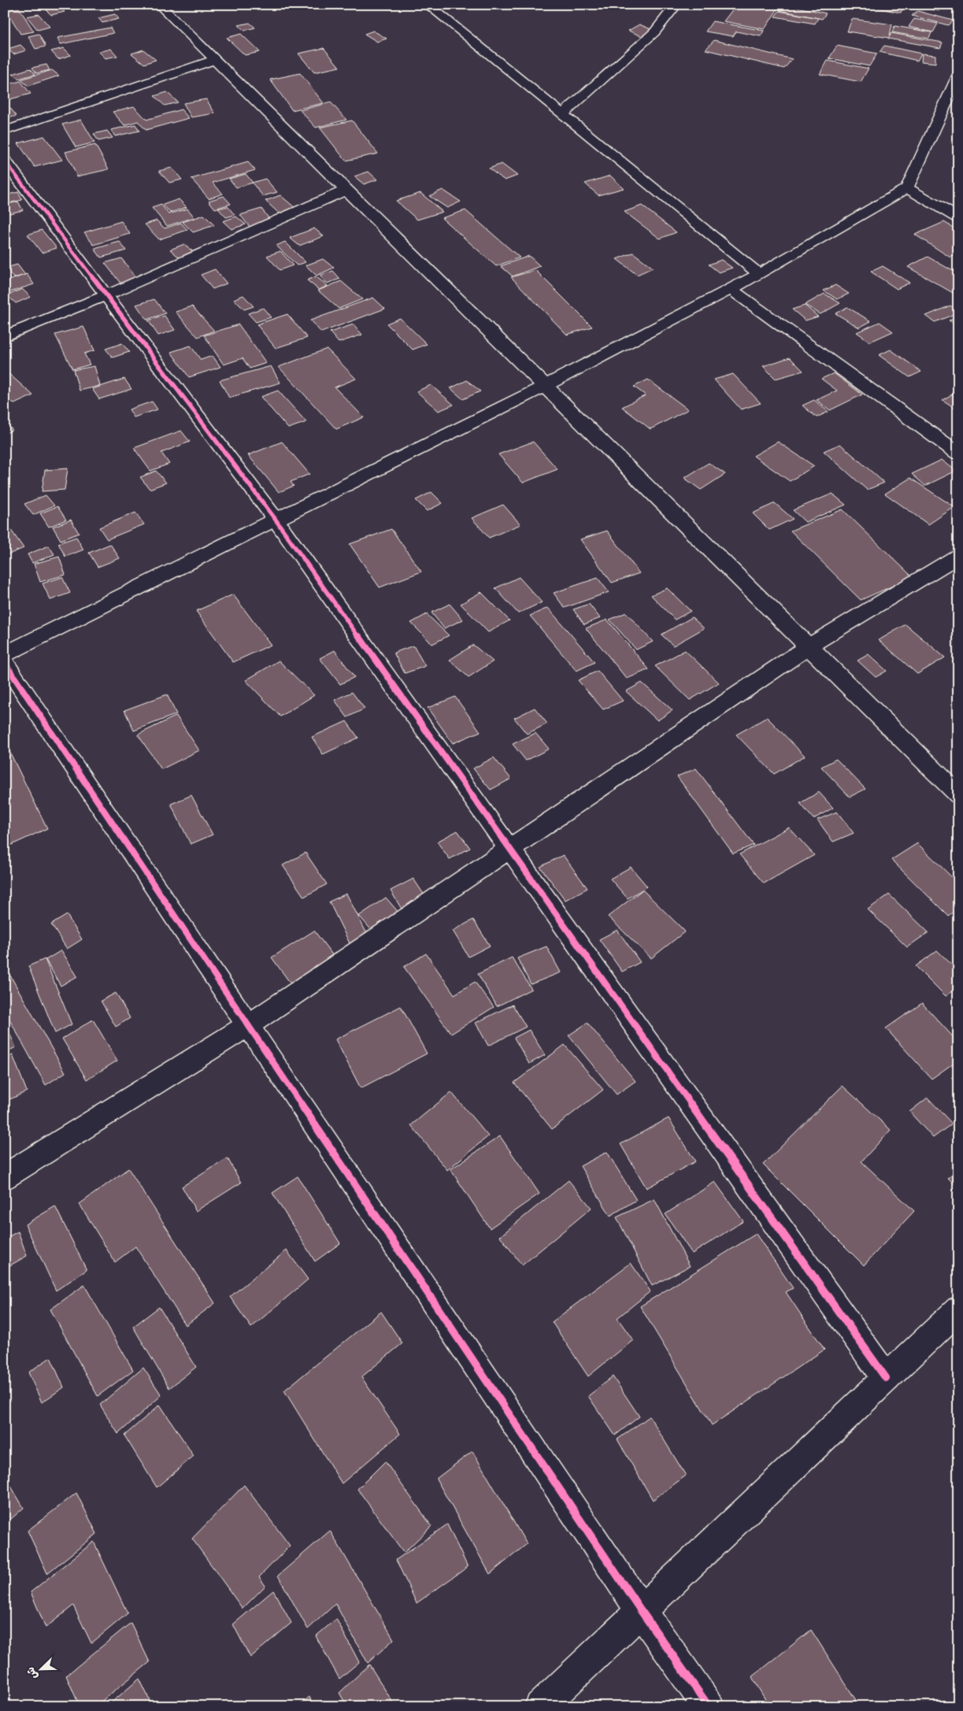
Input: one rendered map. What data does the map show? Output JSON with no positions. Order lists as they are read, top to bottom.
{
  "north": "bottom left"
}
